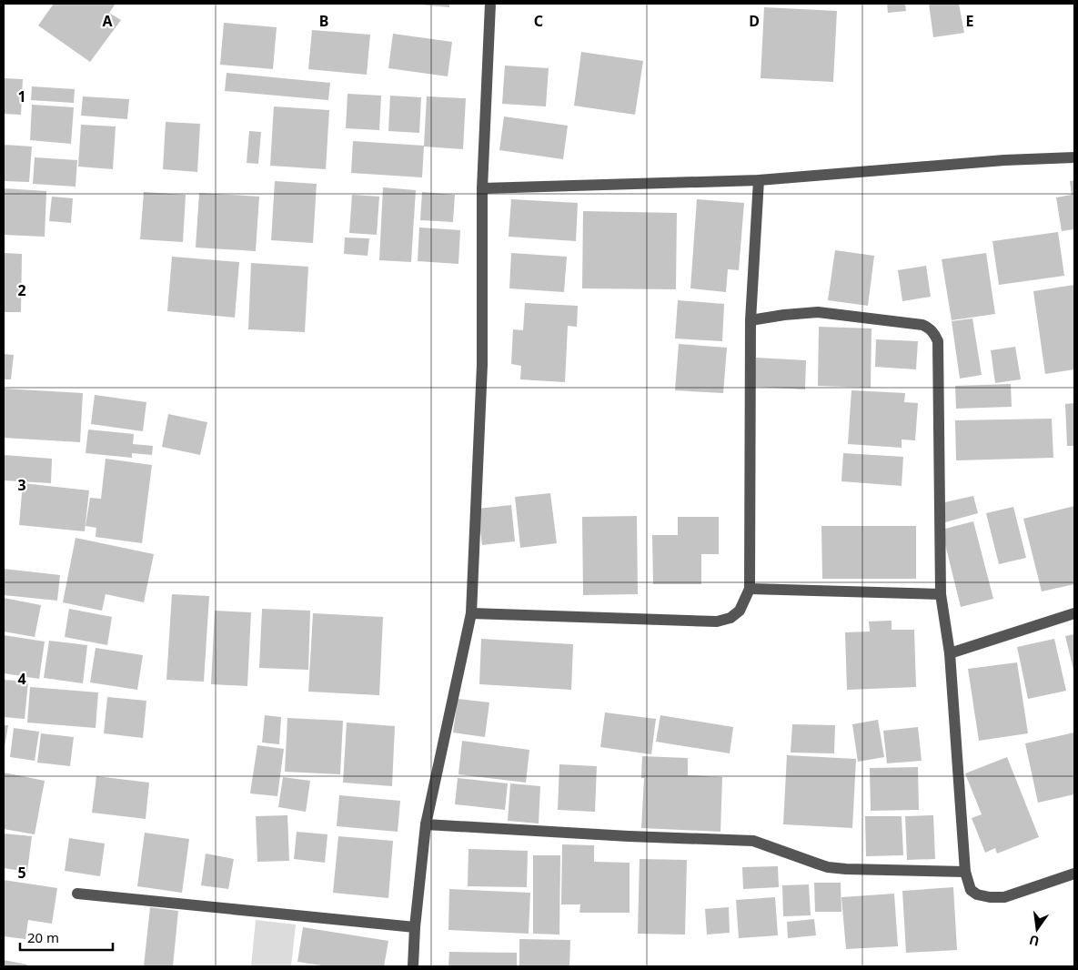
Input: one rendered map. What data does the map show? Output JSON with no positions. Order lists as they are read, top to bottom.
{
  "scale_bar": "20 m",
  "north": "bottom",
  "grid": {
    "columns": [
      "A",
      "B",
      "C",
      "D",
      "E"
    ],
    "rows": [
      "1",
      "2",
      "3",
      "4",
      "5"
    ]
  }
}
